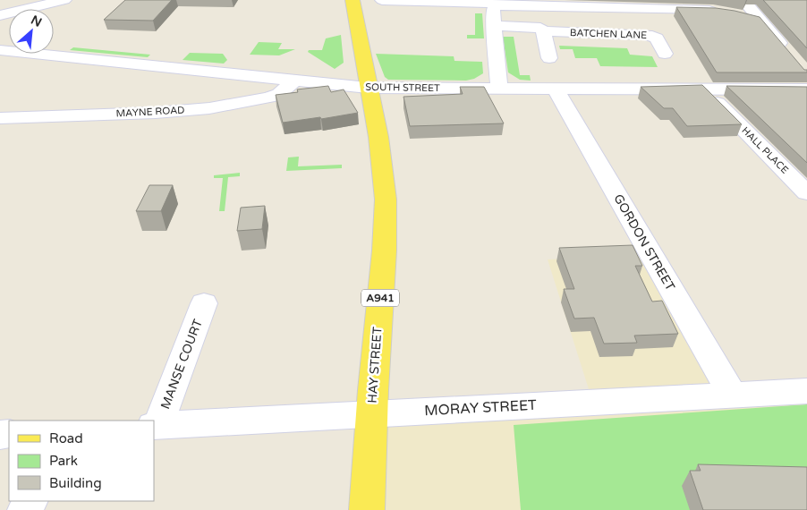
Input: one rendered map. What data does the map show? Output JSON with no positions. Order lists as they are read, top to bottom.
{
  "streets": {
    "main road": ["A941", "HAY STREET"],
    "street": [
      "BATCHEN LANE",
      "SOUTH STREET",
      "MAYNE ROAD",
      "HALL PLACE",
      "GORDON STREET",
      "MANSE COURT",
      "MORAY STREET"
    ]
  },
  "crossings": [
    ["SOUTH STREET", "MAYNE ROAD"],
    ["SOUTH STREET", "HALL PLACE"],
    ["SOUTH STREET", "GORDON STREET"],
    ["SOUTH STREET", "A941"],
    ["SOUTH STREET", "HAY STREET"],
    ["GORDON STREET", "MORAY STREET"],
    ["A941", "HAY STREET"],
    ["MANSE COURT", "MORAY STREET"],
    ["HAY STREET", "MORAY STREET"]
  ],
  "legend": ["Road", "Park", "Building"],
  "north": "top right"
}
